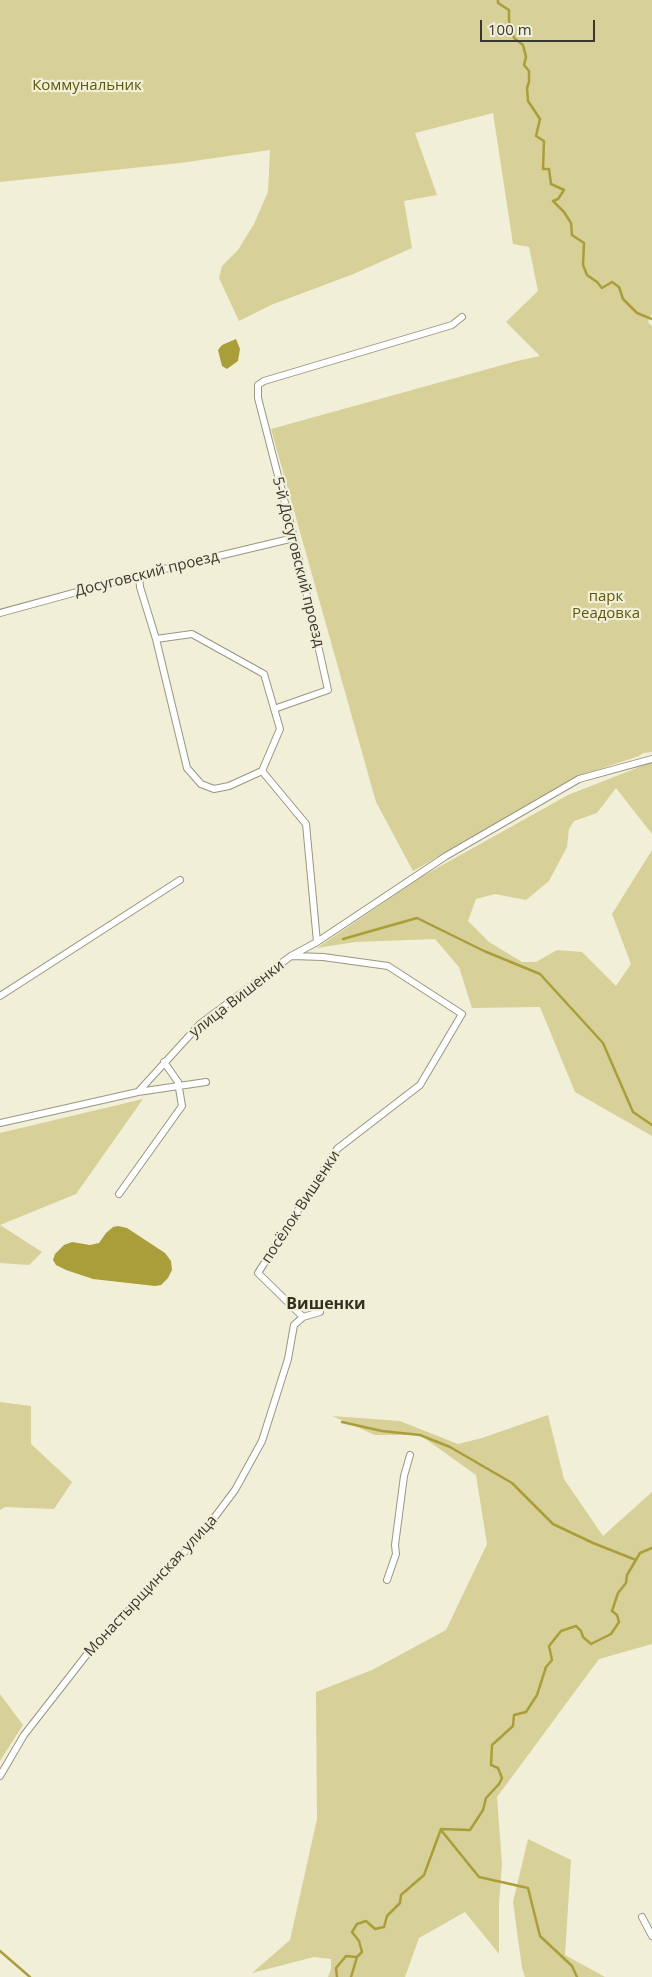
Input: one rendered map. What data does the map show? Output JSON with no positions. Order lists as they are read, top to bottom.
{
  "streets": {
    "street": [
      "5-й Досуговский проезд",
      "Досуговский проезд",
      "улица Вишенки",
      "посёлок Вишенки",
      "Монастырщинская улица"
    ]
  },
  "crossings": [
    ["5-й Досуговский проезд", "Досуговский проезд"],
    ["улица Вишенки", "посёлок Вишенки"],
    ["посёлок Вишенки", "Монастырщинская улица"]
  ],
  "districts": ["Вишенки"],
  "parks": ["Коммунальник", "парк Реадовка"],
  "scale_bar": "100 m"
}
